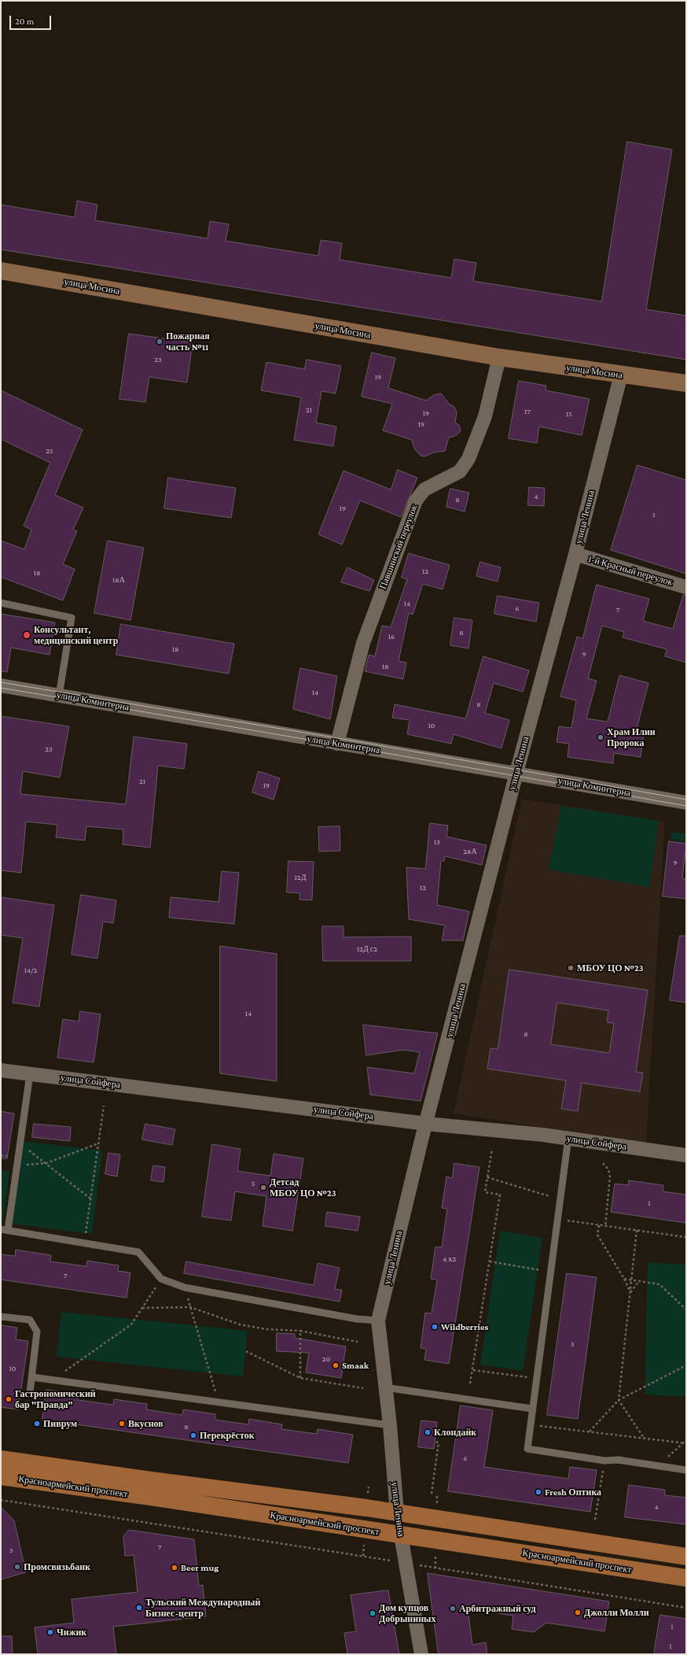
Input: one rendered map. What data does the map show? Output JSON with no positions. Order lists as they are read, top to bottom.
{
  "streets": {
    "main road": ["улица Мосина", "улица Ленина", "Красноармейский проспект"],
    "street": [
      "Павшинский переулок",
      "1-й Красный переулок",
      "улица Коминтерна",
      "улица Сойфера"
    ]
  },
  "crossings": [
    ["улица Мосина", "улица Ленина"],
    ["улица Мосина", "Павшинский переулок"],
    ["улица Ленина", "1-й Красный переулок"],
    ["улица Ленина", "улица Коминтерна"],
    ["улица Ленина", "улица Сойфера"],
    ["улица Ленина", "Красноармейский проспект"],
    ["Павшинский переулок", "улица Коминтерна"]
  ],
  "places": [
    "Пожарная часть №11",
    "Консультант, медицинский центр",
    "Храм Илии Пророка",
    "МБОУ ЦО №23",
    "Детсад МБОУ ЦО №23",
    "Wildberries",
    "Smaak",
    "Гастрономический бар \"Правда\"",
    "Пиврум",
    "Вкуснов",
    "Клондайк",
    "Перекрёсток",
    "Fresh Оптика",
    "Промсвязьбанк",
    "Beer mug",
    "Тульский Международный Бизнес-центр",
    "Арбитражный суд",
    "Джолли Молли",
    "Дом купцов Добрыниных",
    "Чижик"
  ],
  "house_numbers": [
    "23",
    "19",
    "21",
    "17",
    "19",
    "15",
    "19",
    "25",
    "4",
    "8",
    "19",
    "1",
    "12",
    "18",
    "18А",
    "14",
    "6",
    "7",
    "8",
    "16",
    "18",
    "9",
    "18",
    "14",
    "8",
    "10",
    "23",
    "21",
    "19",
    "13",
    "28А",
    "9",
    "12Д",
    "12",
    "12Д с2",
    "14/2",
    "14",
    "8",
    "5",
    "1",
    "6 к2",
    "7",
    "3",
    "20",
    "10",
    "8",
    "6",
    "4",
    "7",
    "3",
    "1",
    "1"
  ],
  "scale_bar": "20 m"
}
